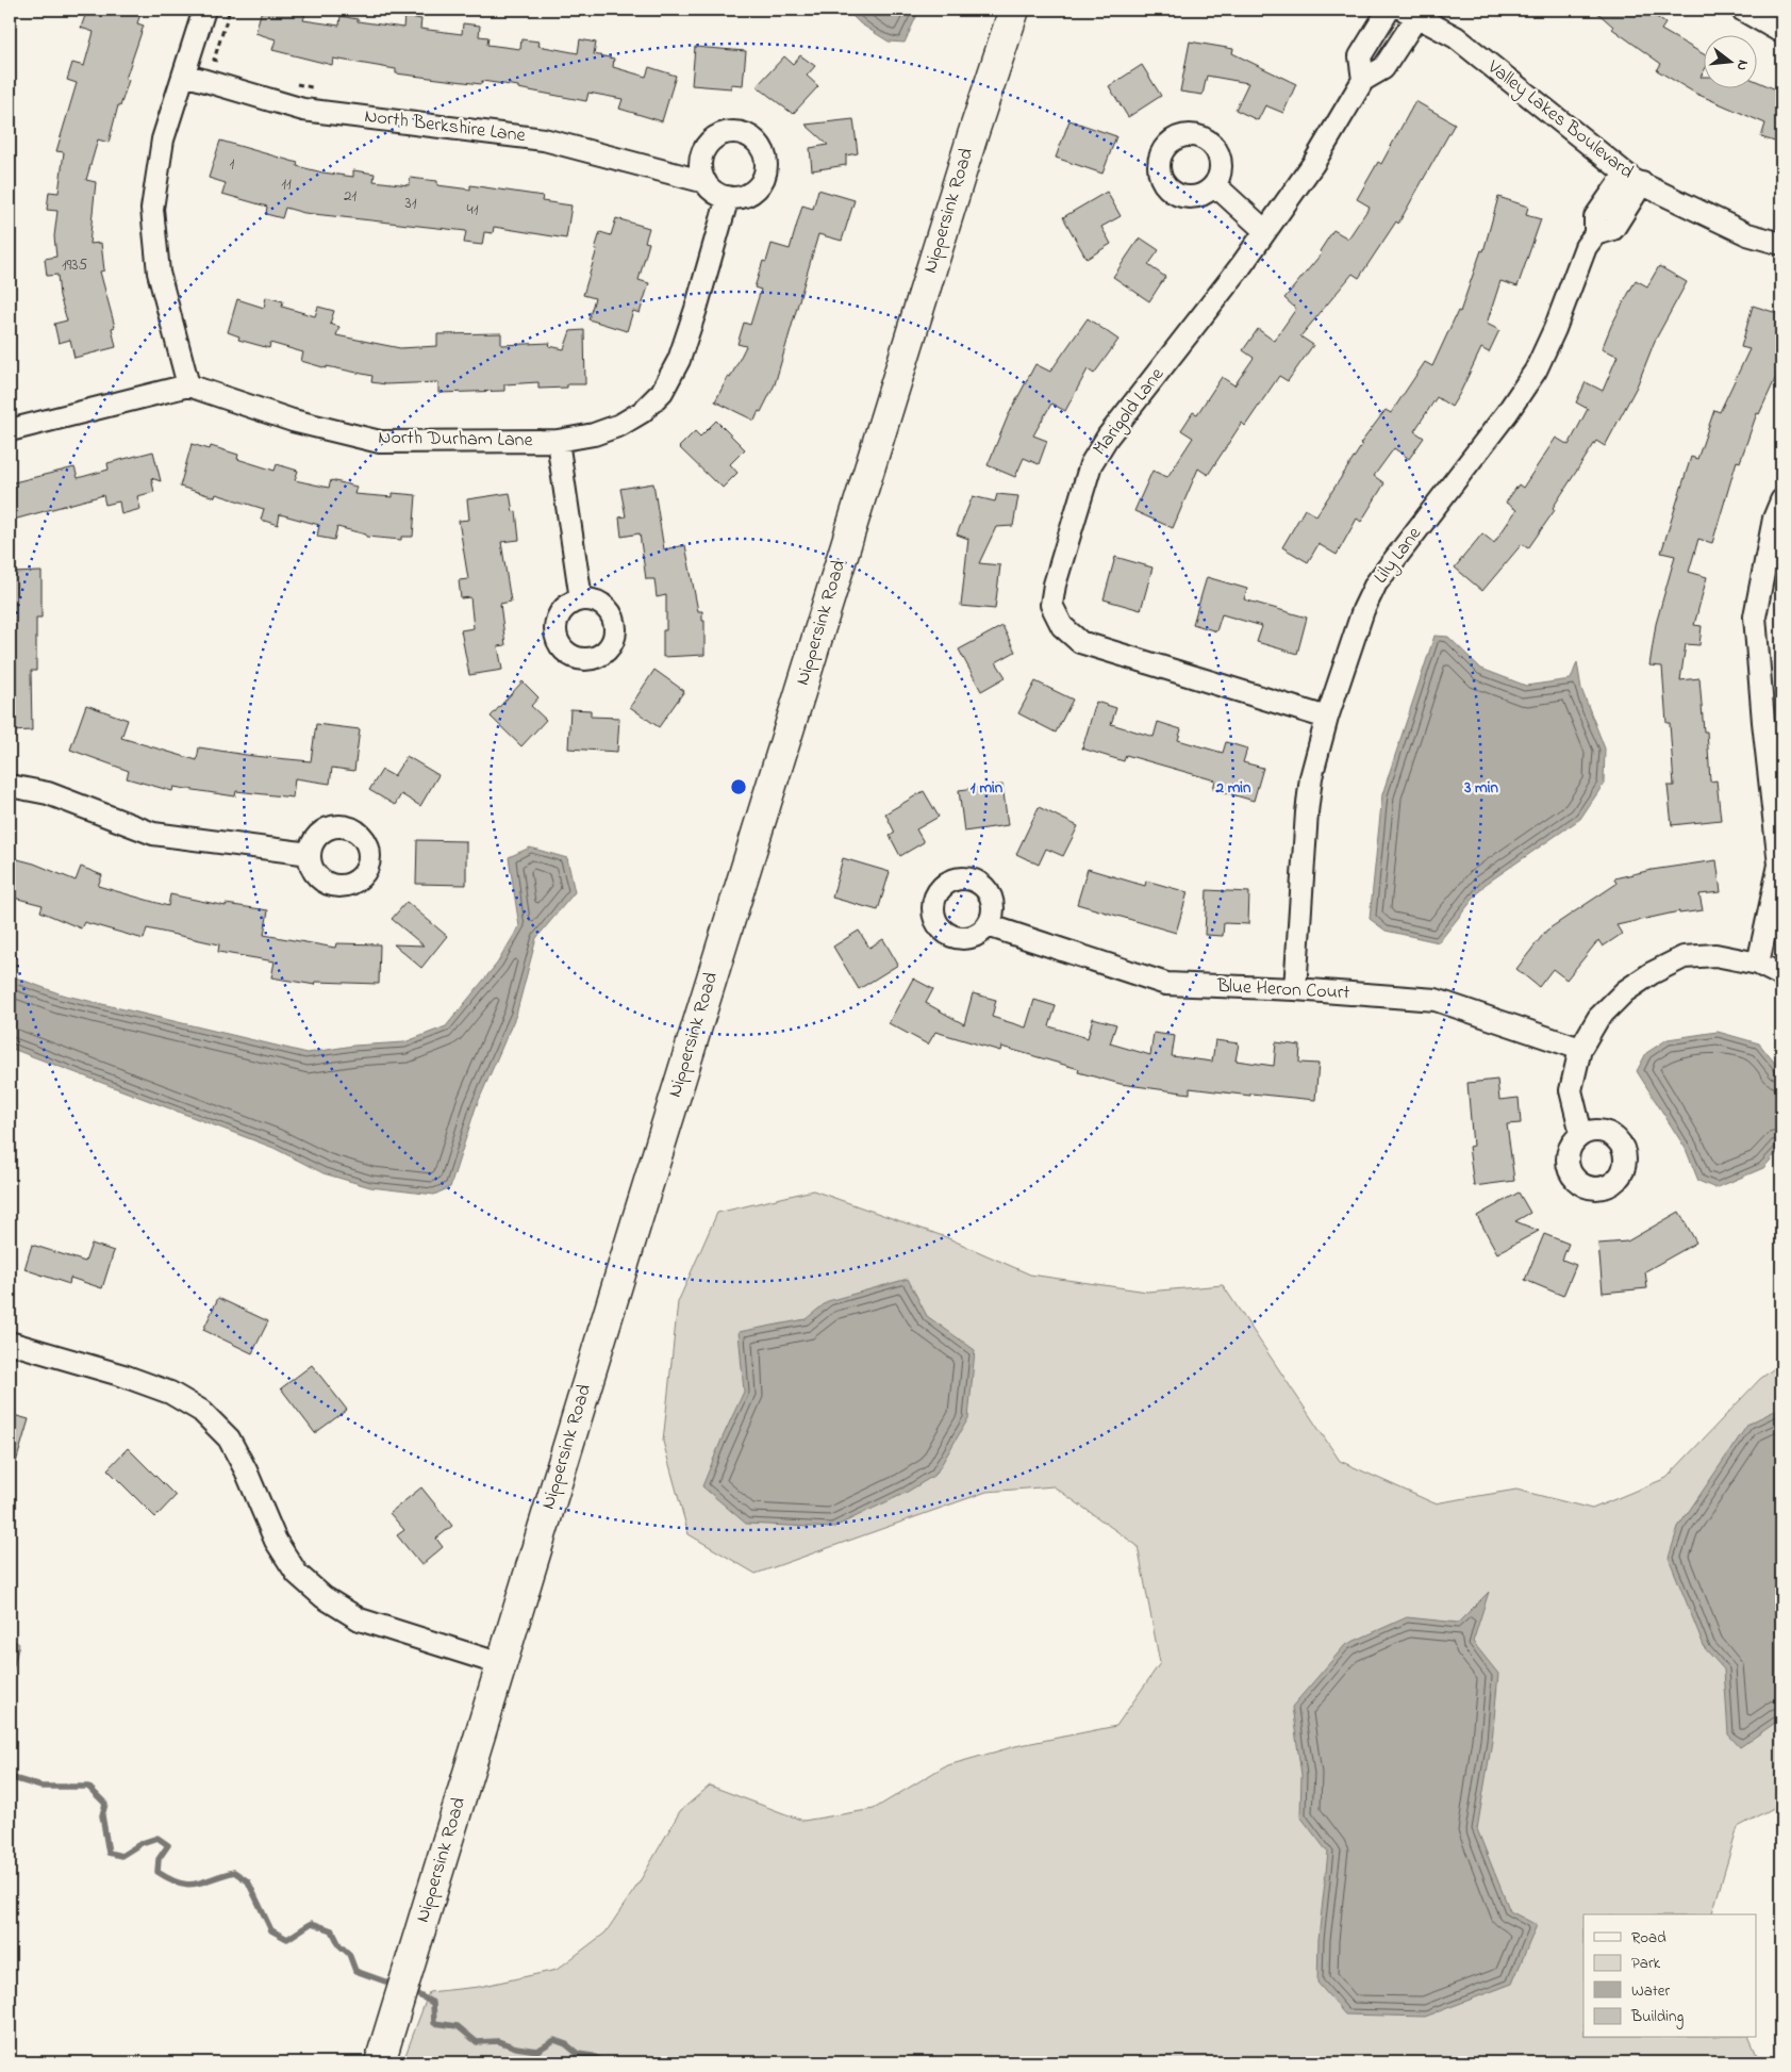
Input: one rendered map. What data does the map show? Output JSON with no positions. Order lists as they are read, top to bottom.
{
  "streets": {
    "street": [
      "Valley Lakes Boulevard",
      "North Berkshire Lane",
      "Nippersink Road",
      "Marigold Lane",
      "North Durham Lane",
      "Lily Lane",
      "Blue Heron Court"
    ]
  },
  "crossings": [
    ["Valley Lakes Boulevard", "Lily Lane"],
    ["North Berkshire Lane", "North Durham Lane"],
    ["Marigold Lane", "Lily Lane"],
    ["Lily Lane", "Blue Heron Court"]
  ],
  "house_numbers": [
    "1",
    "11",
    "21",
    "31",
    "41",
    "1935"
  ],
  "legend": [
    "Road",
    "Park",
    "Water",
    "Building"
  ],
  "north": "right",
  "rings": ["1 min", "2 min", "3 min"]
}
